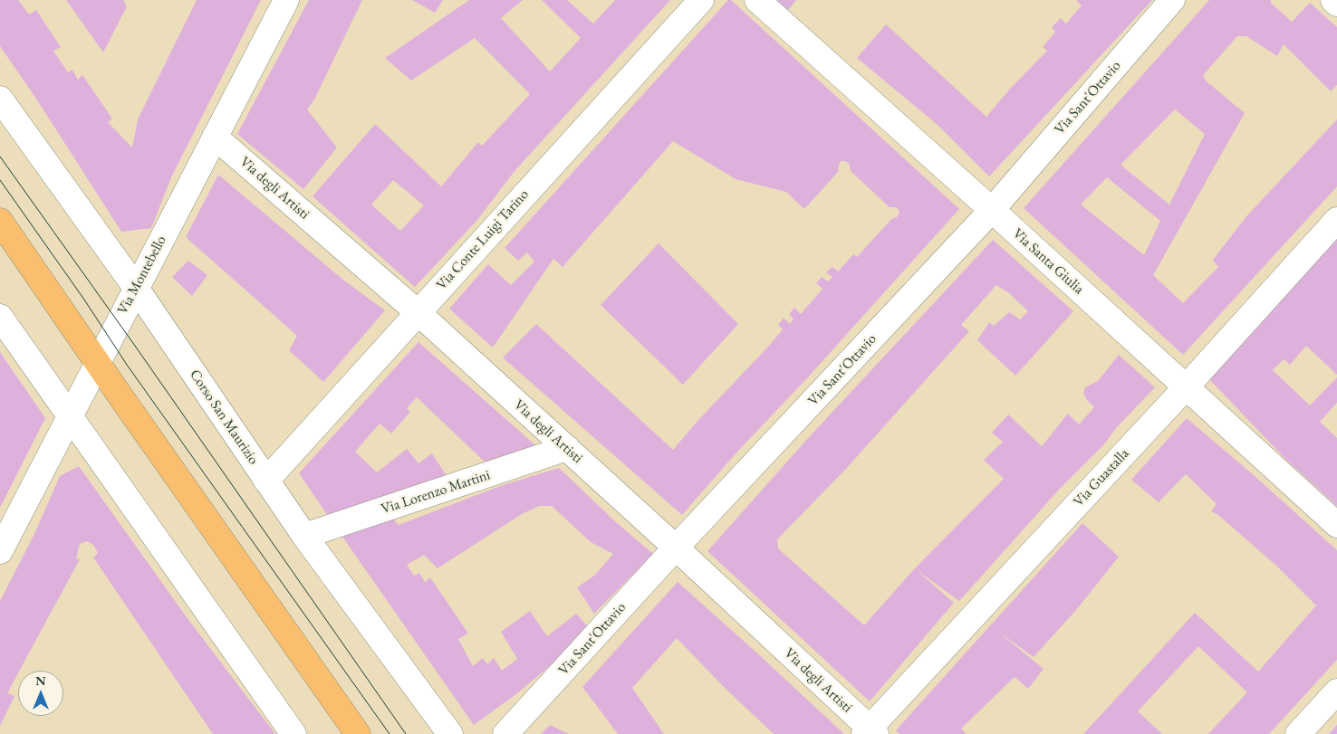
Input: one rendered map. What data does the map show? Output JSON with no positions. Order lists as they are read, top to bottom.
{
  "streets": {
    "street": [
      "Via Sant'Ottavio",
      "Via degli Artisti",
      "Via Conte Luigi Tarino",
      "Via Santa Giulia",
      "Via Montebello",
      "Corso San Maurizio",
      "Via Guastalla",
      "Via Lorenzo Martini"
    ]
  },
  "crossings": [
    ["Via Sant'Ottavio", "Via degli Artisti"],
    ["Via Sant'Ottavio", "Via Santa Giulia"],
    ["Via degli Artisti", "Via Conte Luigi Tarino"],
    ["Via degli Artisti", "Via Montebello"],
    ["Via degli Artisti", "Via Guastalla"],
    ["Via degli Artisti", "Via Lorenzo Martini"],
    ["Via Conte Luigi Tarino", "Corso San Maurizio"],
    ["Via Santa Giulia", "Via Guastalla"],
    ["Via Montebello", "Corso San Maurizio"],
    ["Corso San Maurizio", "Via Lorenzo Martini"]
  ],
  "north": "top"
}
